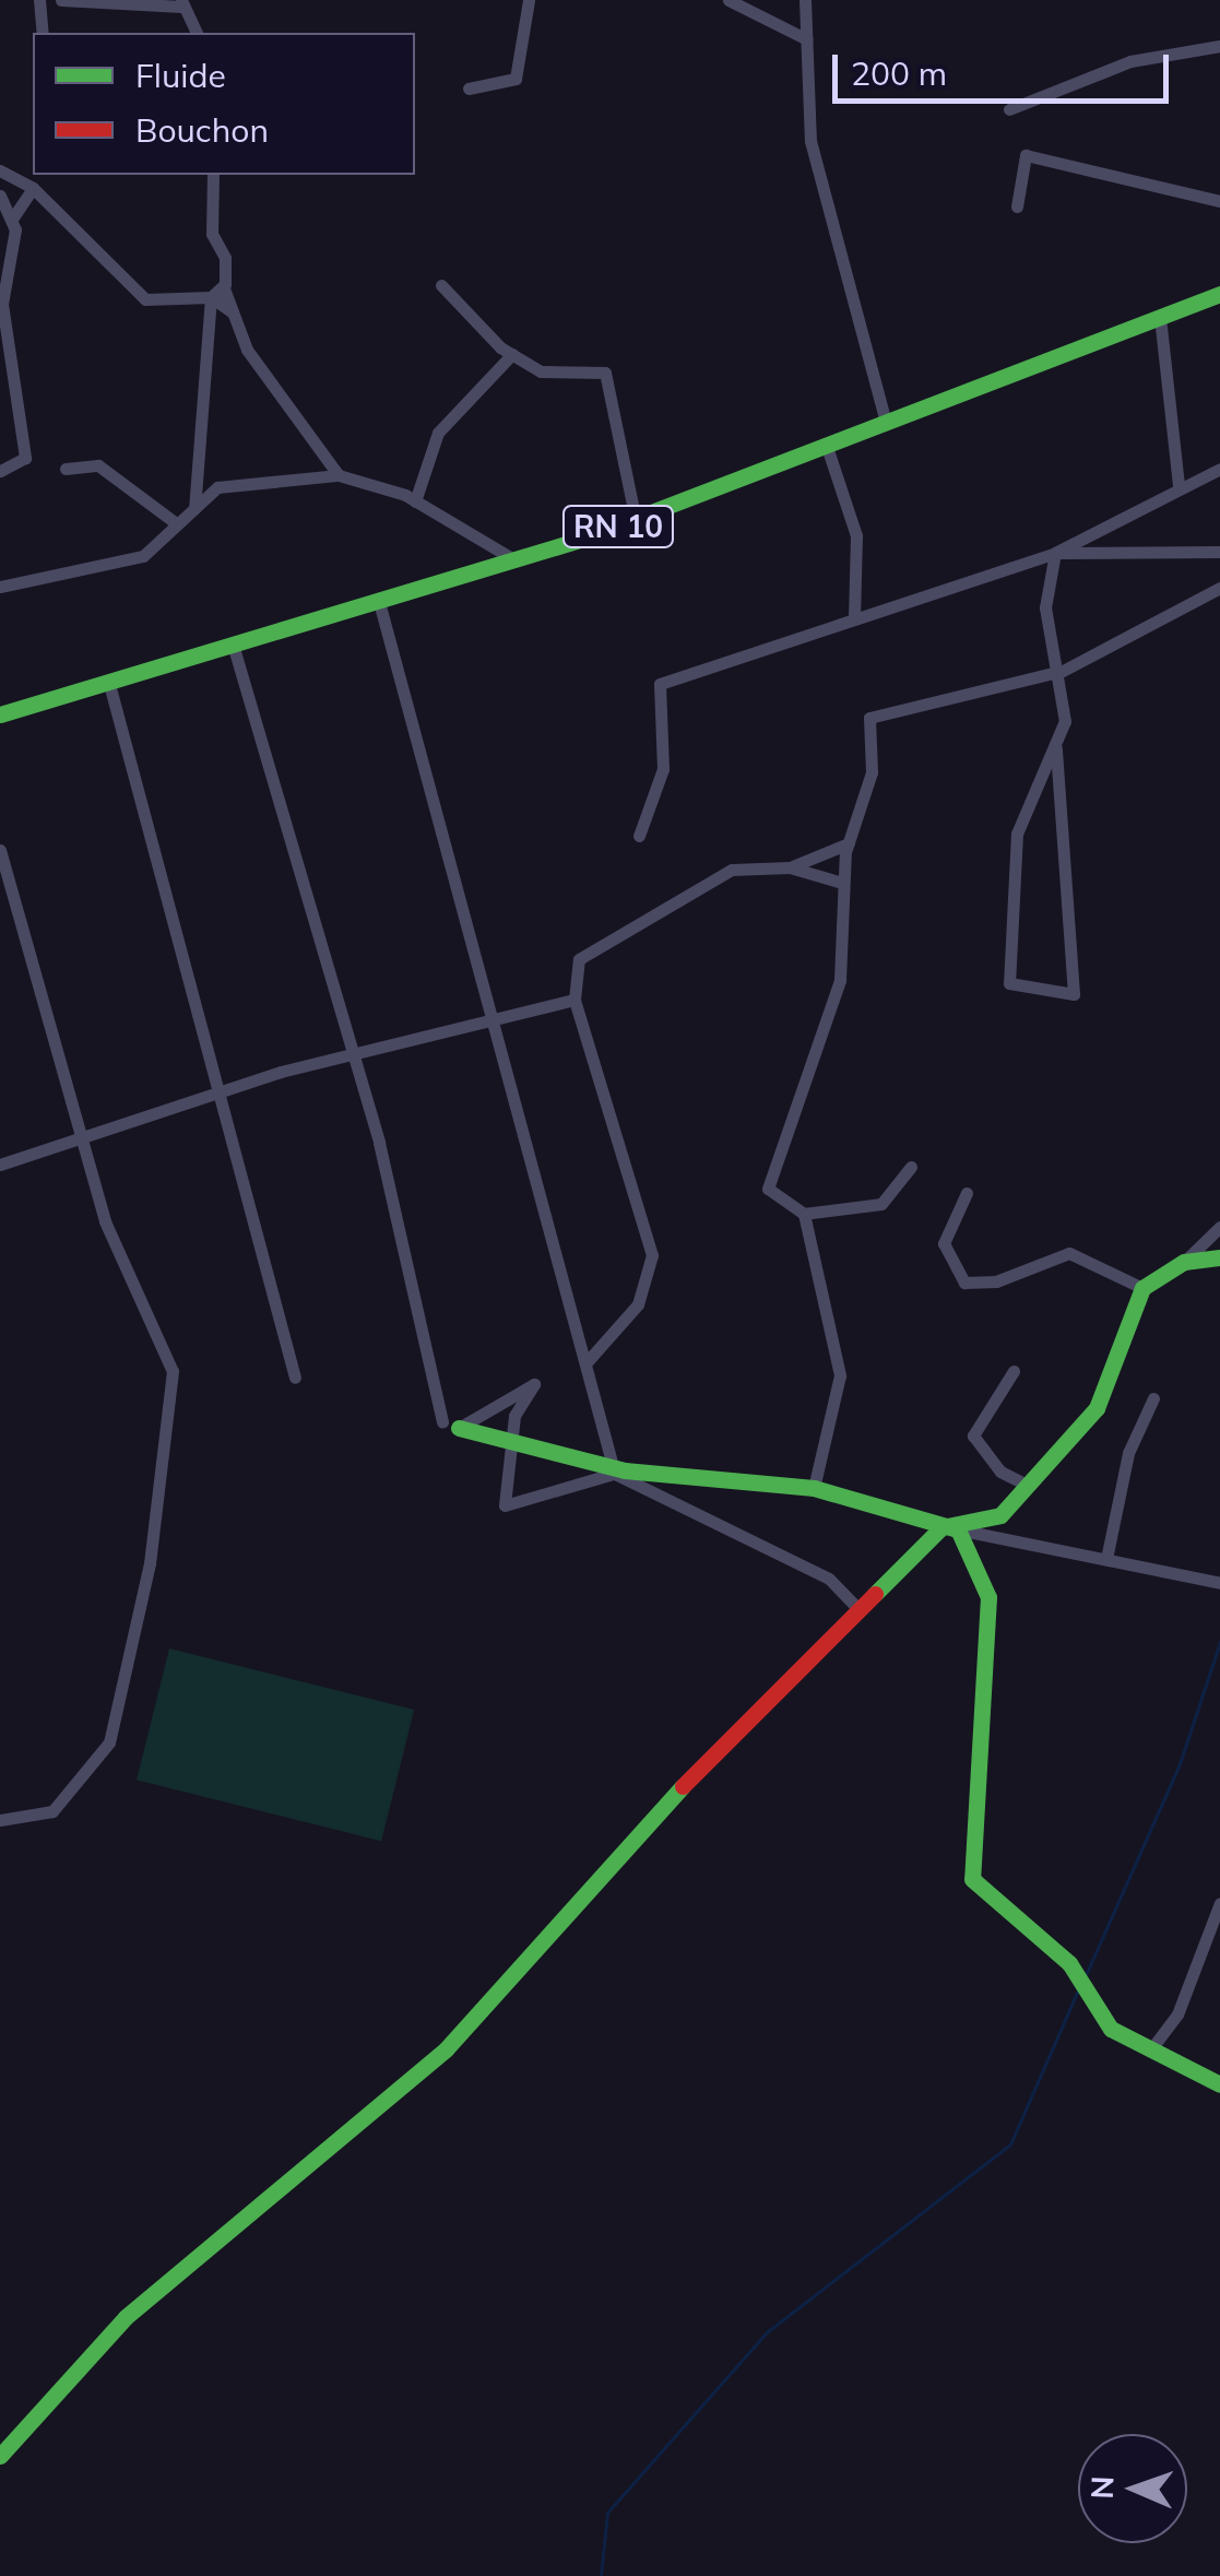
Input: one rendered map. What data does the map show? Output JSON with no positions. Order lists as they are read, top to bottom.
{
  "streets": {
    "street": ["RN 10"]
  },
  "legend": ["Fluide", "Bouchon"],
  "scale_bar": "200 m",
  "north": "left"
}
